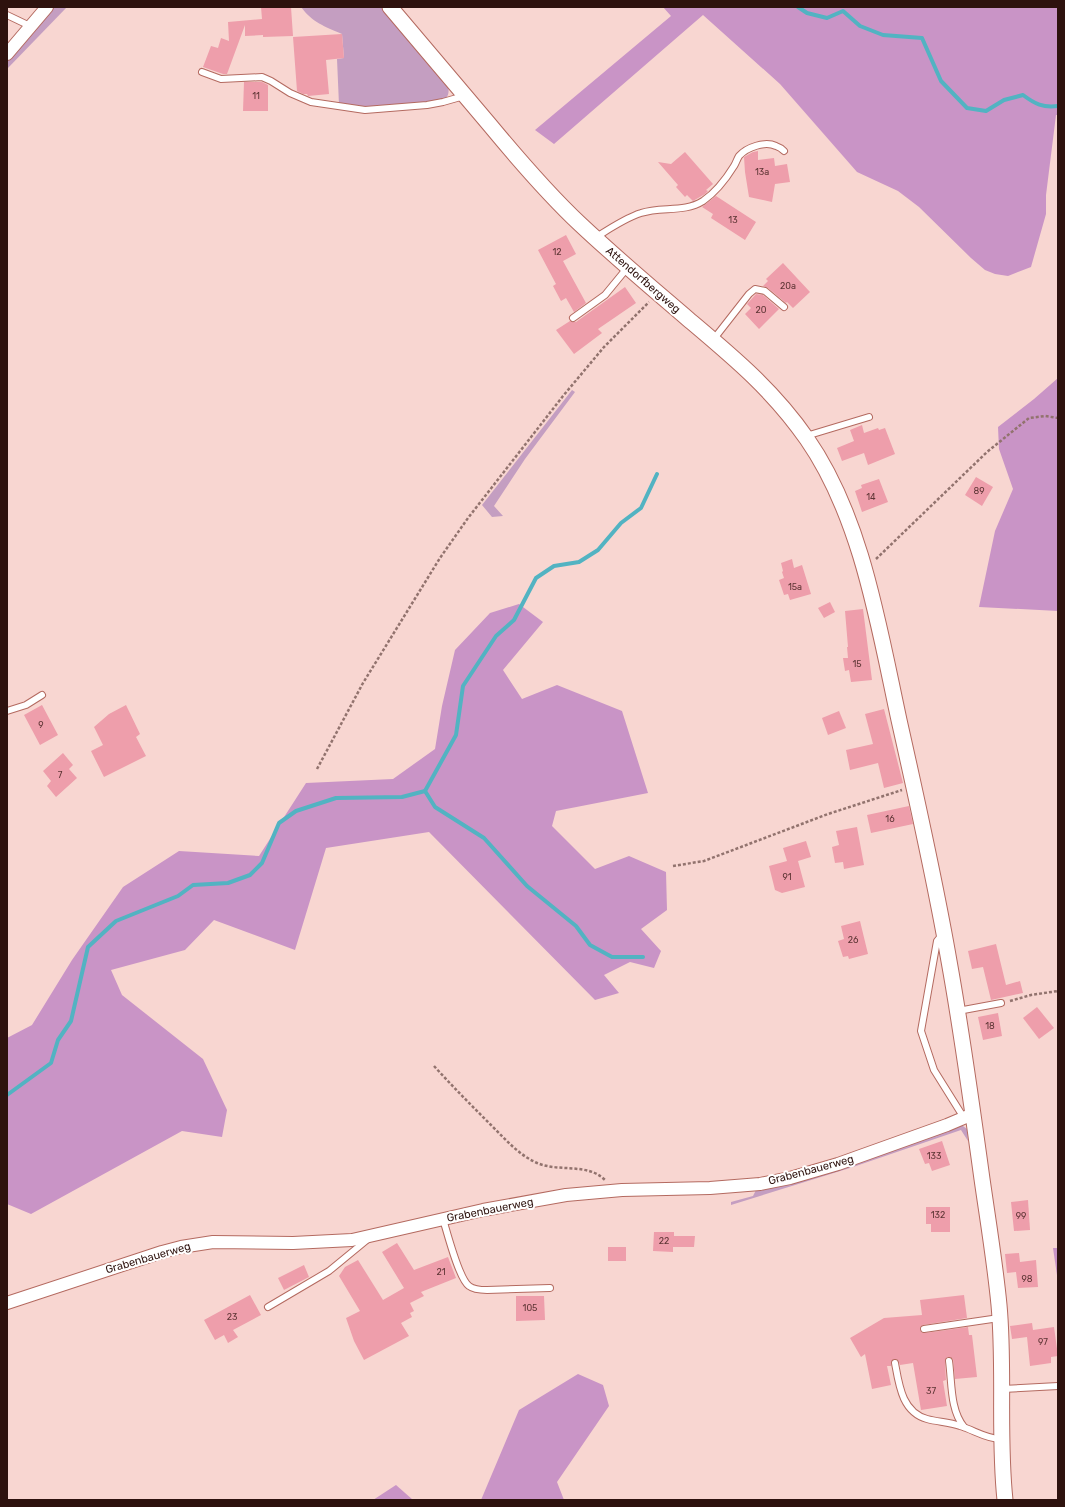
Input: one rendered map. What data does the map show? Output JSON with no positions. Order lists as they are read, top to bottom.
{
  "streets": {
    "street": ["Attendorfbergweg", "Grabenbauerweg"]
  },
  "crossings": [
    ["Attendorfbergweg", "Grabenbauerweg"]
  ],
  "house_numbers": [
    "11",
    "13a",
    "13",
    "12",
    "20a",
    "20",
    "89",
    "14",
    "15a",
    "15",
    "9",
    "7",
    "16",
    "91",
    "26",
    "18",
    "133",
    "132",
    "99",
    "22",
    "21",
    "98",
    "105",
    "23",
    "97",
    "37"
  ]
}
